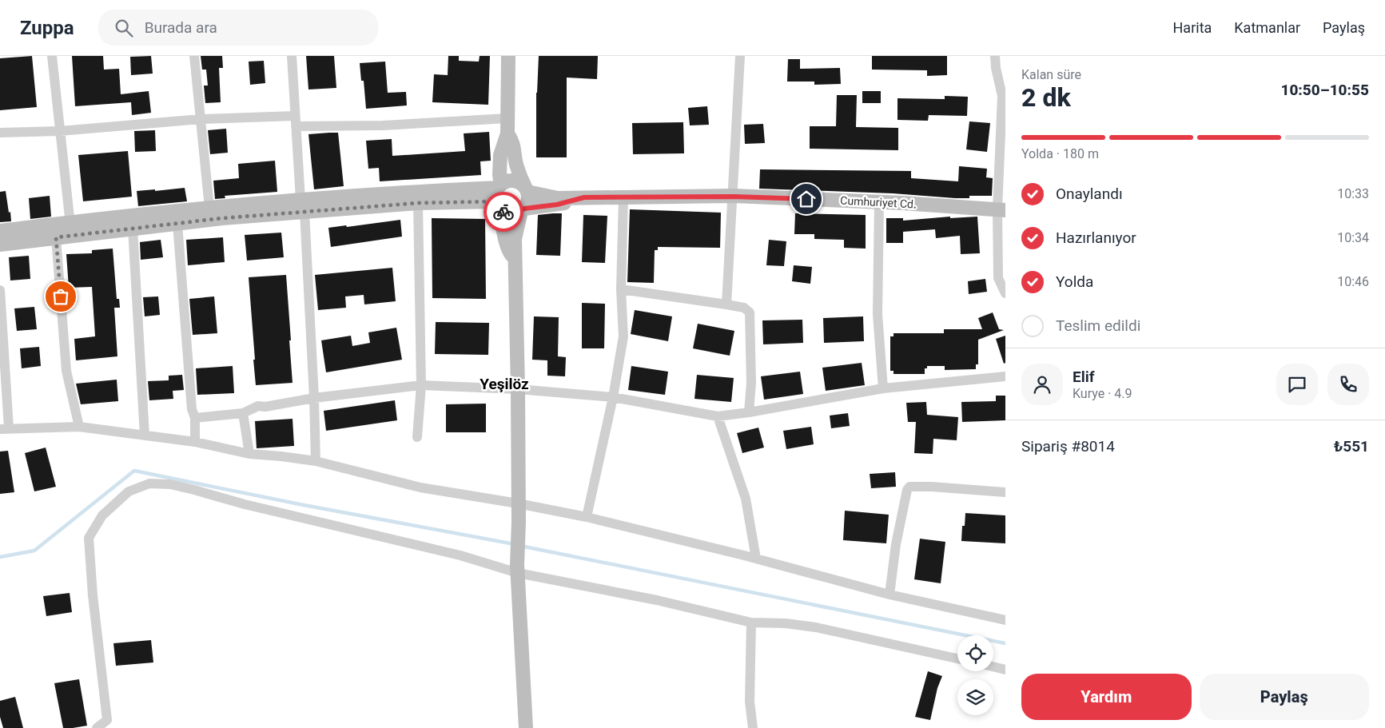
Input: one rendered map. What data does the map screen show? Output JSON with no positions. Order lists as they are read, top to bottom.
{
  "streets": {
    "main road": ["Cumhuriyet Cd."]
  },
  "districts": ["Yeşilöz"],
  "page": {
    "header": "Zuppa",
    "search": "Burada ara",
    "nav": ["Harita", "Katmanlar", "Paylaş"],
    "heading": ["2 dk", "Kalan süre", "10:50–10:55"],
    "panel": [
      "Elif",
      "Kurye · 4.9",
      "Sipariş #8014",
      "₺551"
    ],
    "bar": "Yolda · 180 m",
    "list": [
      ["Onaylandı", "10:33"],
      ["Hazırlanıyor", "10:34"],
      ["Yolda", "10:46"],
      "Teslim edildi"
    ],
    "buttons": ["Yardım", "Paylaş"]
  }
}
